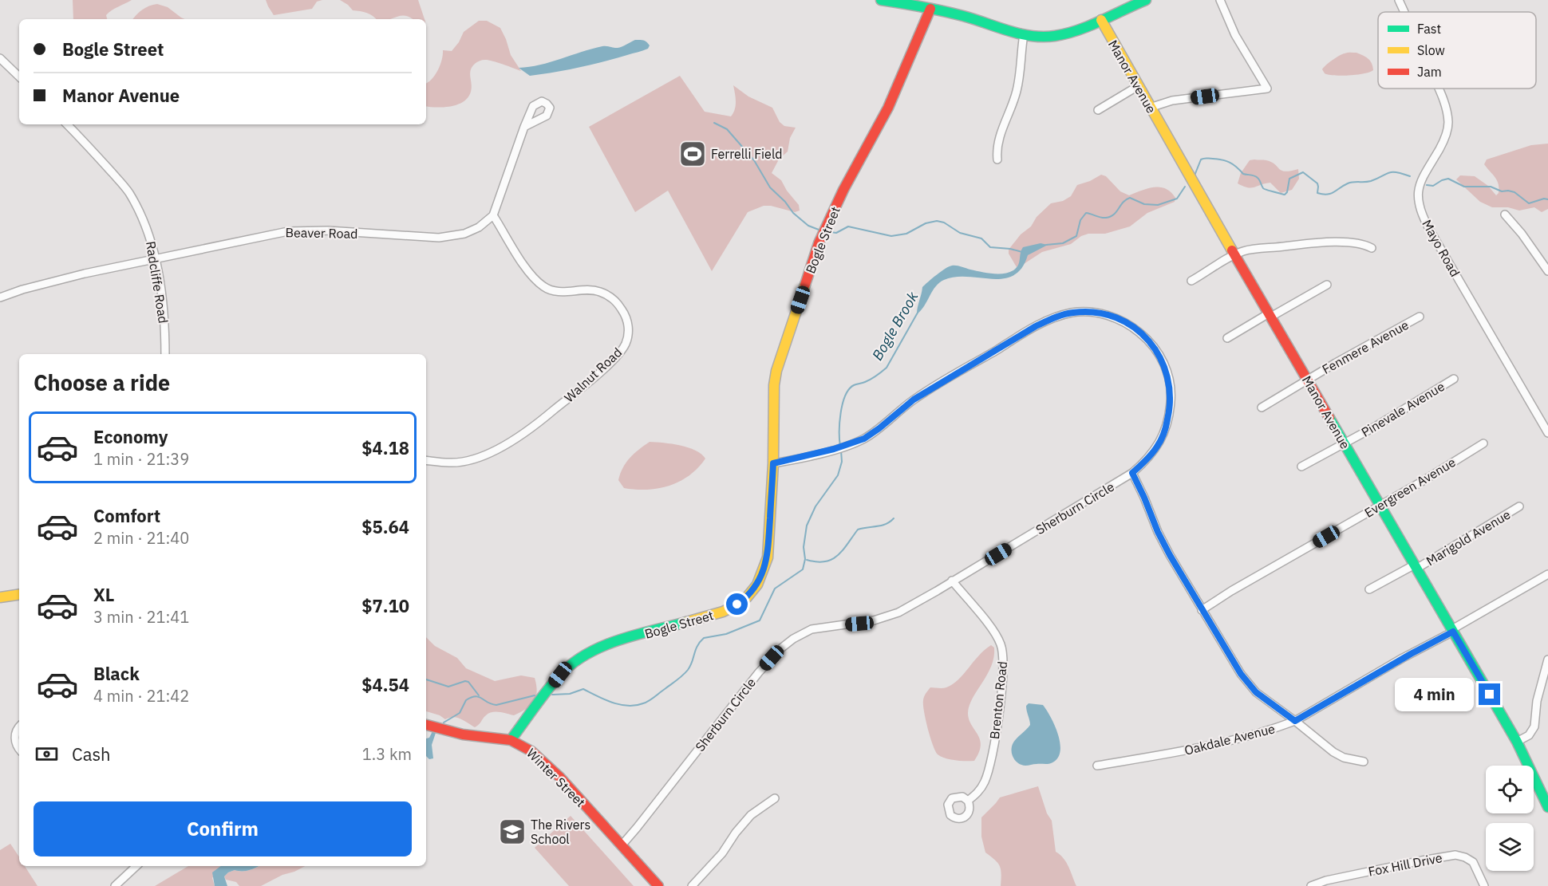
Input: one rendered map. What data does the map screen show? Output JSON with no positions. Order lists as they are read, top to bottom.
{
  "streets": {
    "street": [
      "Manor Avenue",
      "Beaver Road",
      "Bogle Street",
      "Mayo Road",
      "Radcliffe Road",
      "Fenmere Avenue",
      "Walnut Road",
      "Pinevale Avenue",
      "Evergreen Avenue",
      "Sherburn Circle",
      "Marigold Avenue",
      "Brenton Road",
      "Oakdale Avenue",
      "Winter Street",
      "Fox Hill Drive"
    ]
  },
  "crossings": [
    ["Manor Avenue", "Fenmere Avenue"],
    ["Manor Avenue", "Pinevale Avenue"],
    ["Manor Avenue", "Evergreen Avenue"],
    ["Manor Avenue", "Marigold Avenue"],
    ["Manor Avenue", "Oakdale Avenue"],
    ["Beaver Road", "Radcliffe Road"],
    ["Beaver Road", "Walnut Road"],
    ["Bogle Street", "Sherburn Circle"],
    ["Bogle Street", "Winter Street"],
    ["Sherburn Circle", "Brenton Road"],
    ["Sherburn Circle", "Winter Street"]
  ],
  "water": ["Bogle Brook"],
  "places": {
    "sports": ["Ferrelli Field"],
    "school or university": ["The Rivers School"]
  },
  "legend": ["Fast", "Slow", "Jam"],
  "page": {
    "banner": ["Bogle Street", "Manor Avenue"],
    "heading": "Choose a ride",
    "list": [
      {
        "name": "Economy",
        "note": "1 min · 21:39",
        "value": "$4.18"
      },
      {
        "name": "Comfort",
        "note": "2 min · 21:40",
        "value": "$5.64"
      },
      {
        "name": "XL",
        "note": "3 min · 21:41",
        "value": "$7.10"
      },
      {
        "name": "Black",
        "note": "4 min · 21:42",
        "value": "$4.54"
      }
    ],
    "bubble": "4 min",
    "pay": ["Cash", "1.3 km"],
    "buttons": "Confirm"
  }
}
